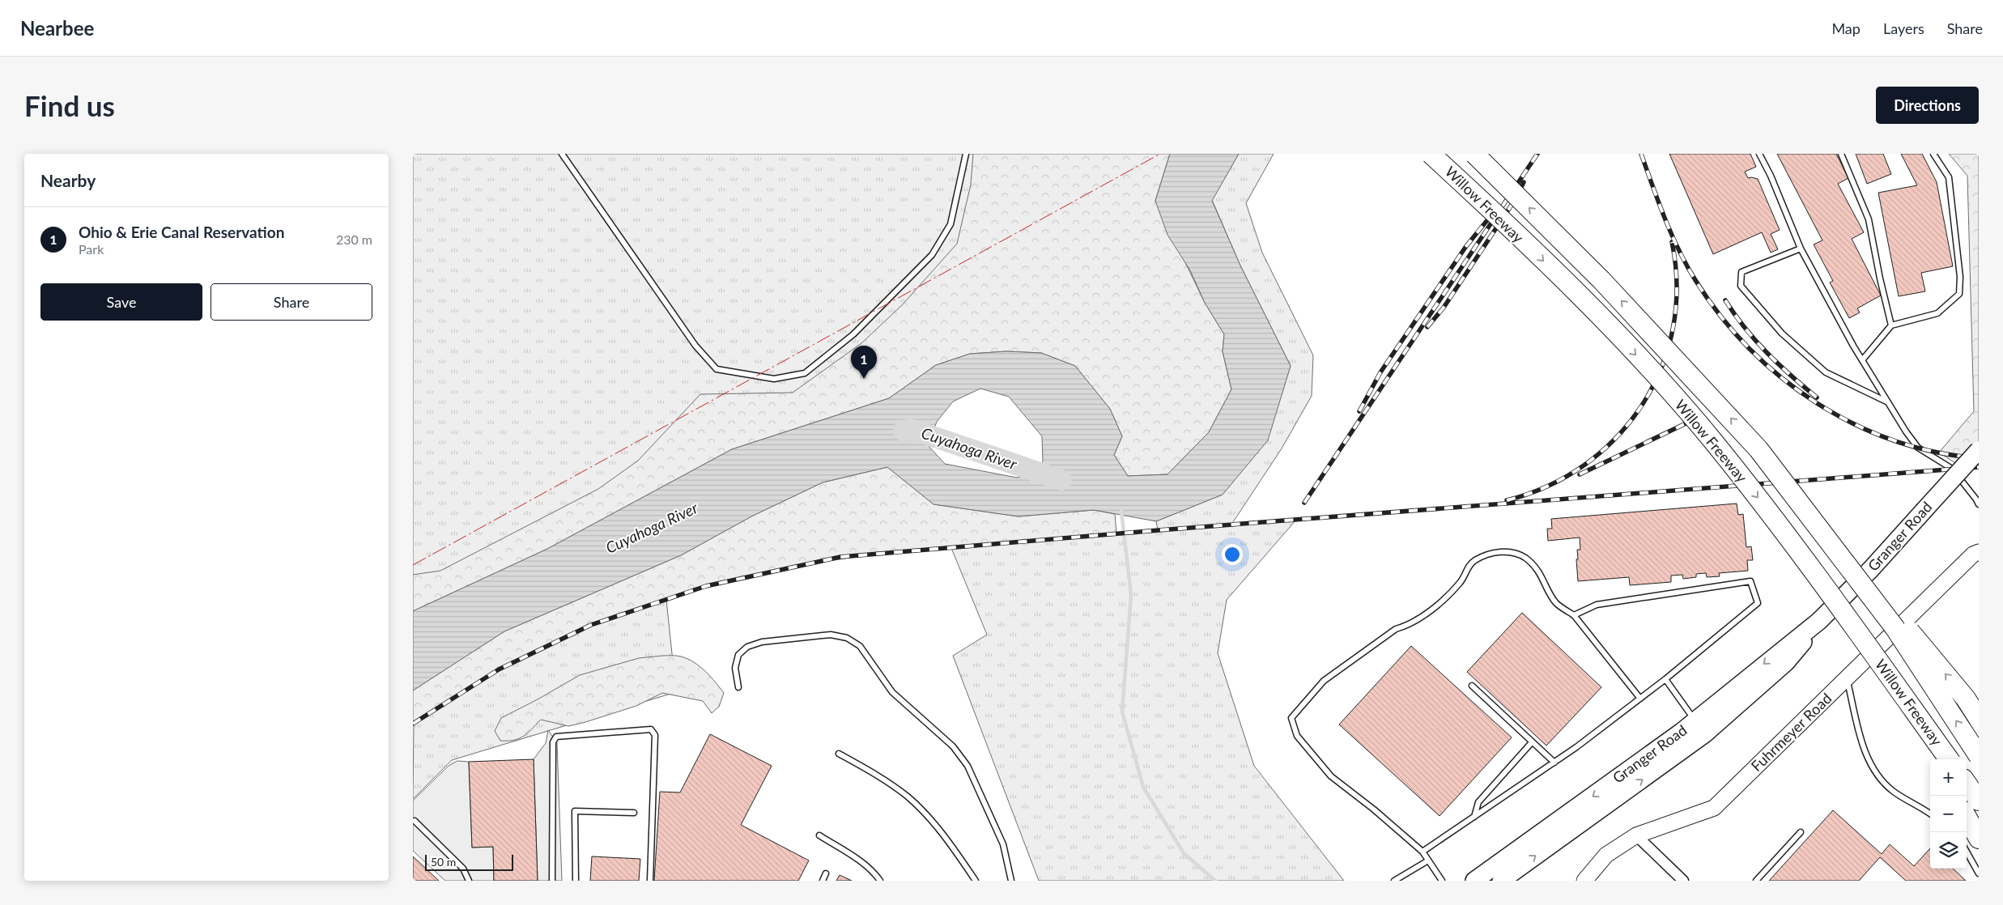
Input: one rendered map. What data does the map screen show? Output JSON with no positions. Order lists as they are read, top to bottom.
{
  "streets": {
    "highway": ["Willow Freeway"],
    "main road": ["Granger Road"],
    "street": ["Fuhrmeyer Road"]
  },
  "water": ["Cuyahoga River"],
  "scale_bar": "50 m",
  "page": {
    "header": "Nearbee",
    "nav": ["Map", "Layers", "Share"],
    "buttons": [
      "Directions",
      ["Save", "Share"]
    ],
    "title": "Find us",
    "heading": "Nearby",
    "list": [
      {
        "mark": "1",
        "name": "Ohio & Erie Canal Reservation",
        "note": "Park",
        "value": "230 m"
      }
    ],
    "pins": "1",
    "map_buttons": ["+", "−"],
    "scale": "50 m"
  }
}
